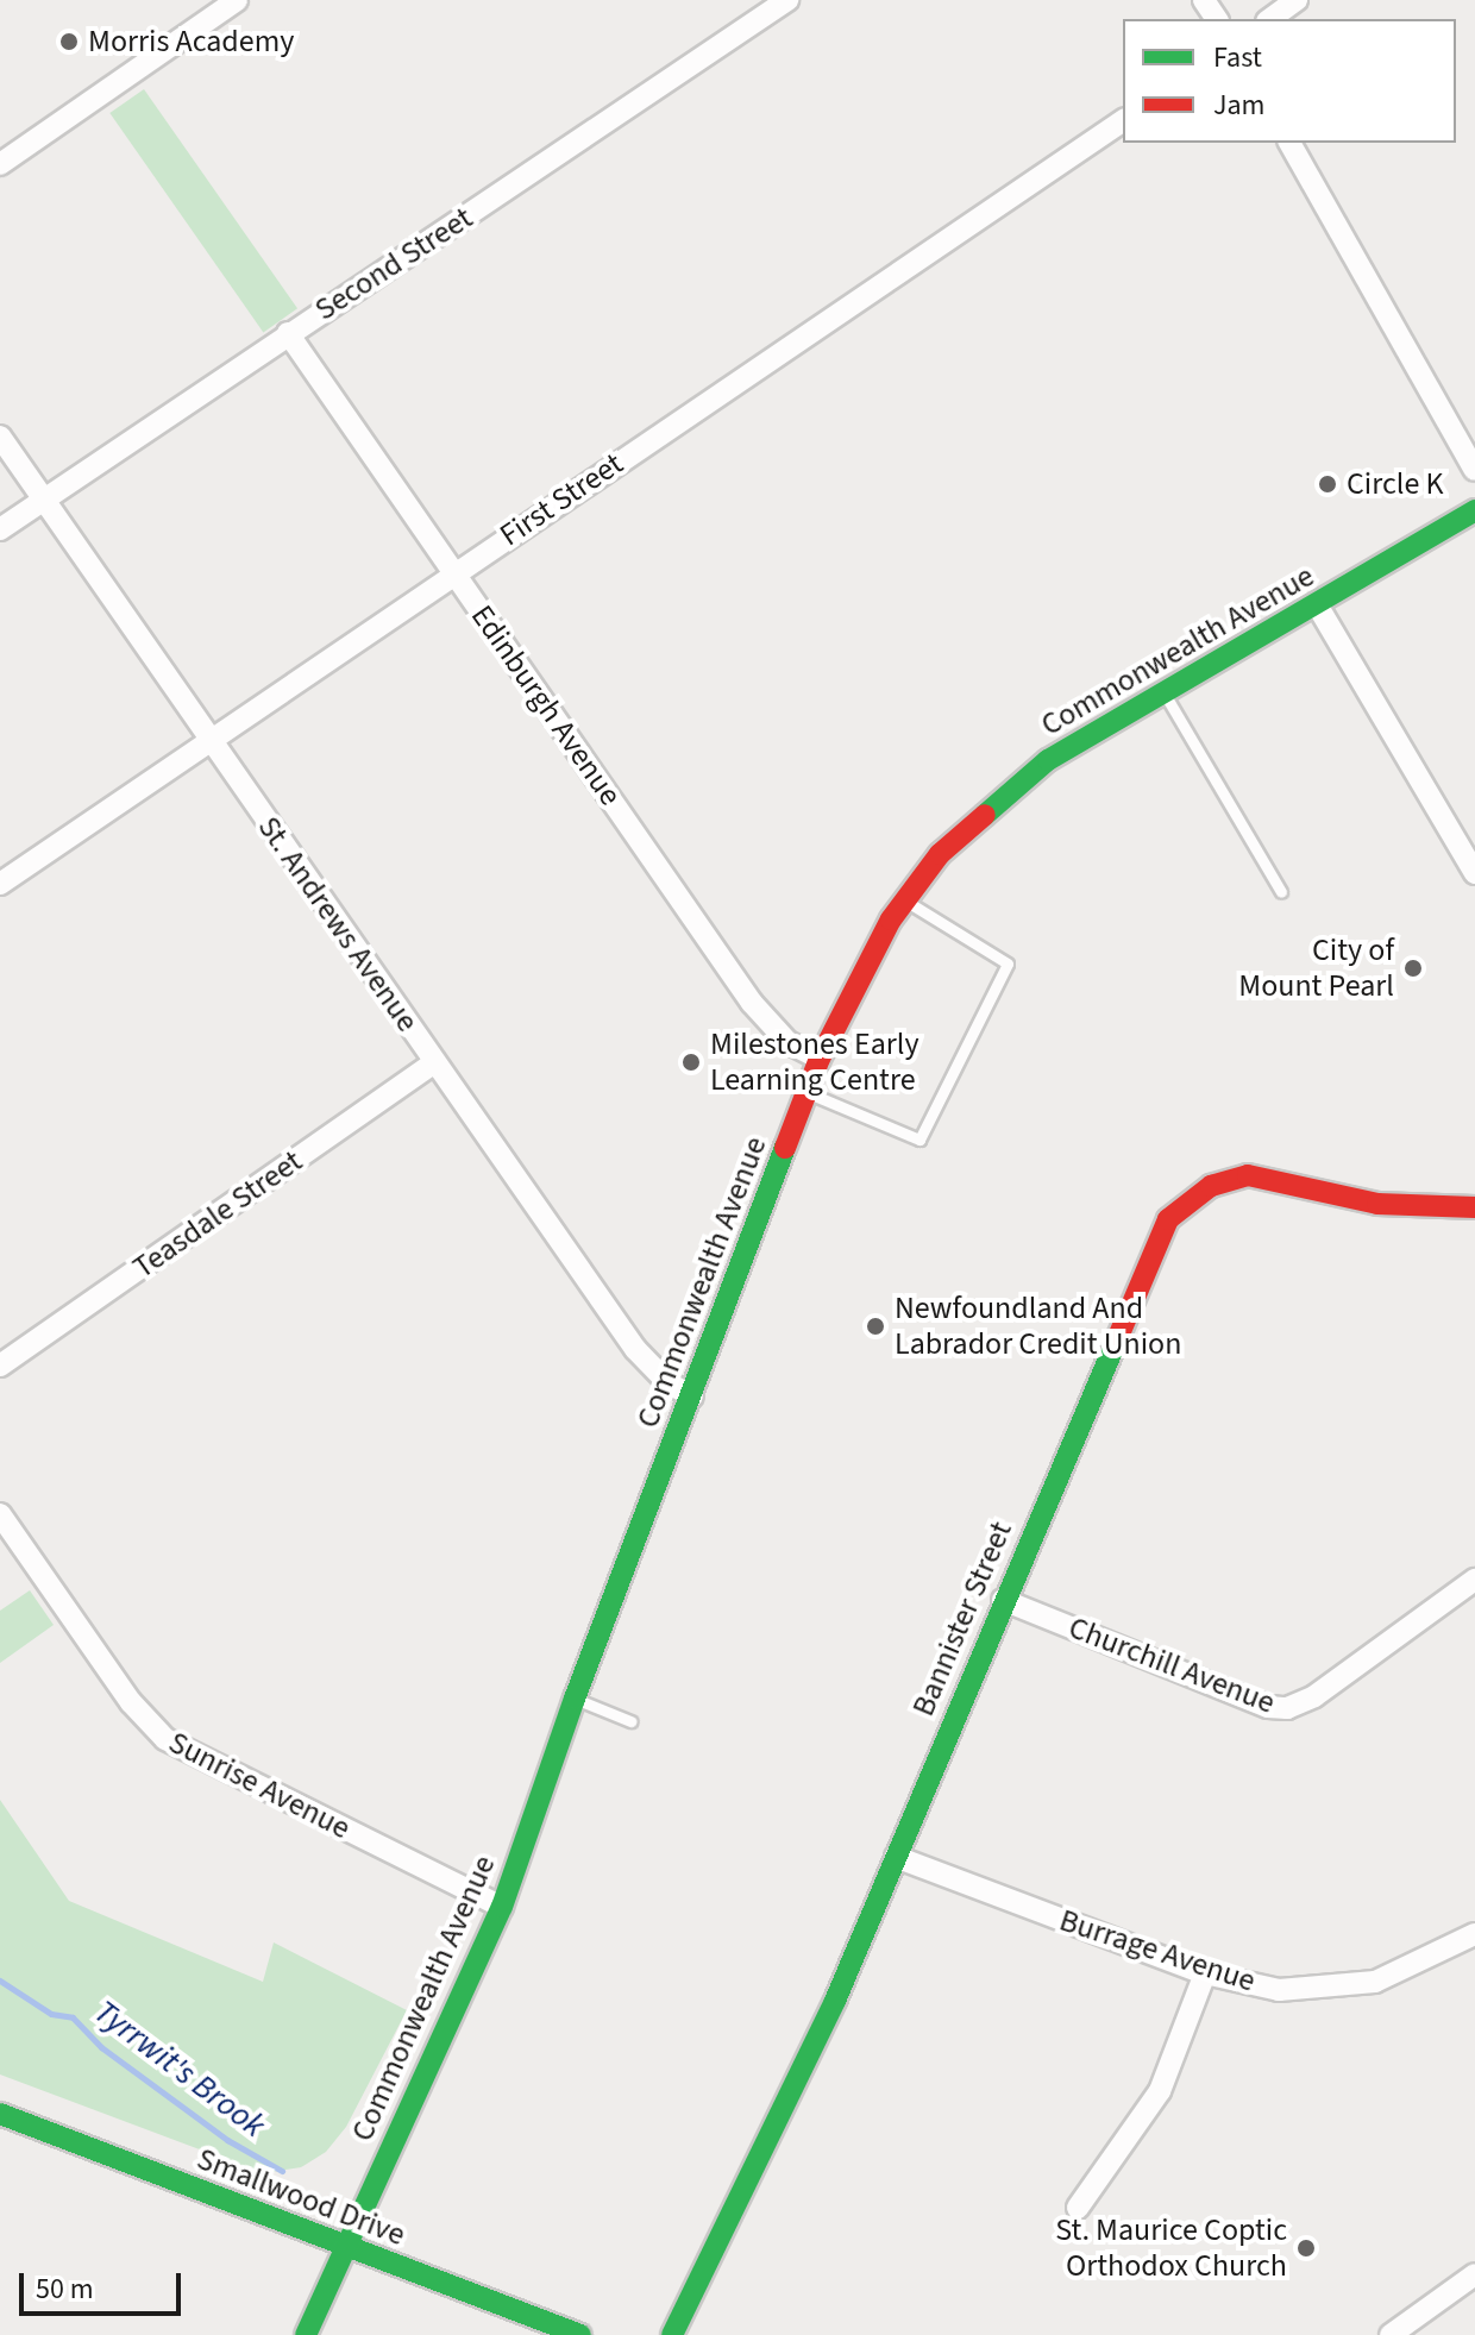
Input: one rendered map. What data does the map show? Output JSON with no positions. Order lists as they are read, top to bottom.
{
  "streets": {
    "main road": ["Commonwealth Avenue", "Bannister Street", "Smallwood Drive"],
    "street": [
      "Second Street",
      "First Street",
      "Edinburgh Avenue",
      "St. Andrews Avenue",
      "Teasdale Street",
      "Churchill Avenue",
      "Sunrise Avenue",
      "Burrage Avenue"
    ]
  },
  "crossings": [
    ["Second Street", "Edinburgh Avenue"],
    ["Second Street", "St. Andrews Avenue"],
    ["First Street", "Edinburgh Avenue"],
    ["First Street", "St. Andrews Avenue"],
    ["Commonwealth Avenue", "Edinburgh Avenue"],
    ["Commonwealth Avenue", "St. Andrews Avenue"],
    ["Commonwealth Avenue", "Sunrise Avenue"],
    ["Commonwealth Avenue", "Smallwood Drive"],
    ["St. Andrews Avenue", "Teasdale Street"],
    ["Bannister Street", "Churchill Avenue"],
    ["Bannister Street", "Burrage Avenue"]
  ],
  "water": ["Tyrrwit's Brook"],
  "places": [
    "Morris Academy",
    "Circle K",
    "City of Mount Pearl",
    "Milestones Early Learning Centre",
    "Newfoundland And Labrador Credit Union",
    "St. Maurice Coptic Orthodox Church"
  ],
  "legend": ["Fast", "Jam"],
  "scale_bar": "50 m"
}
